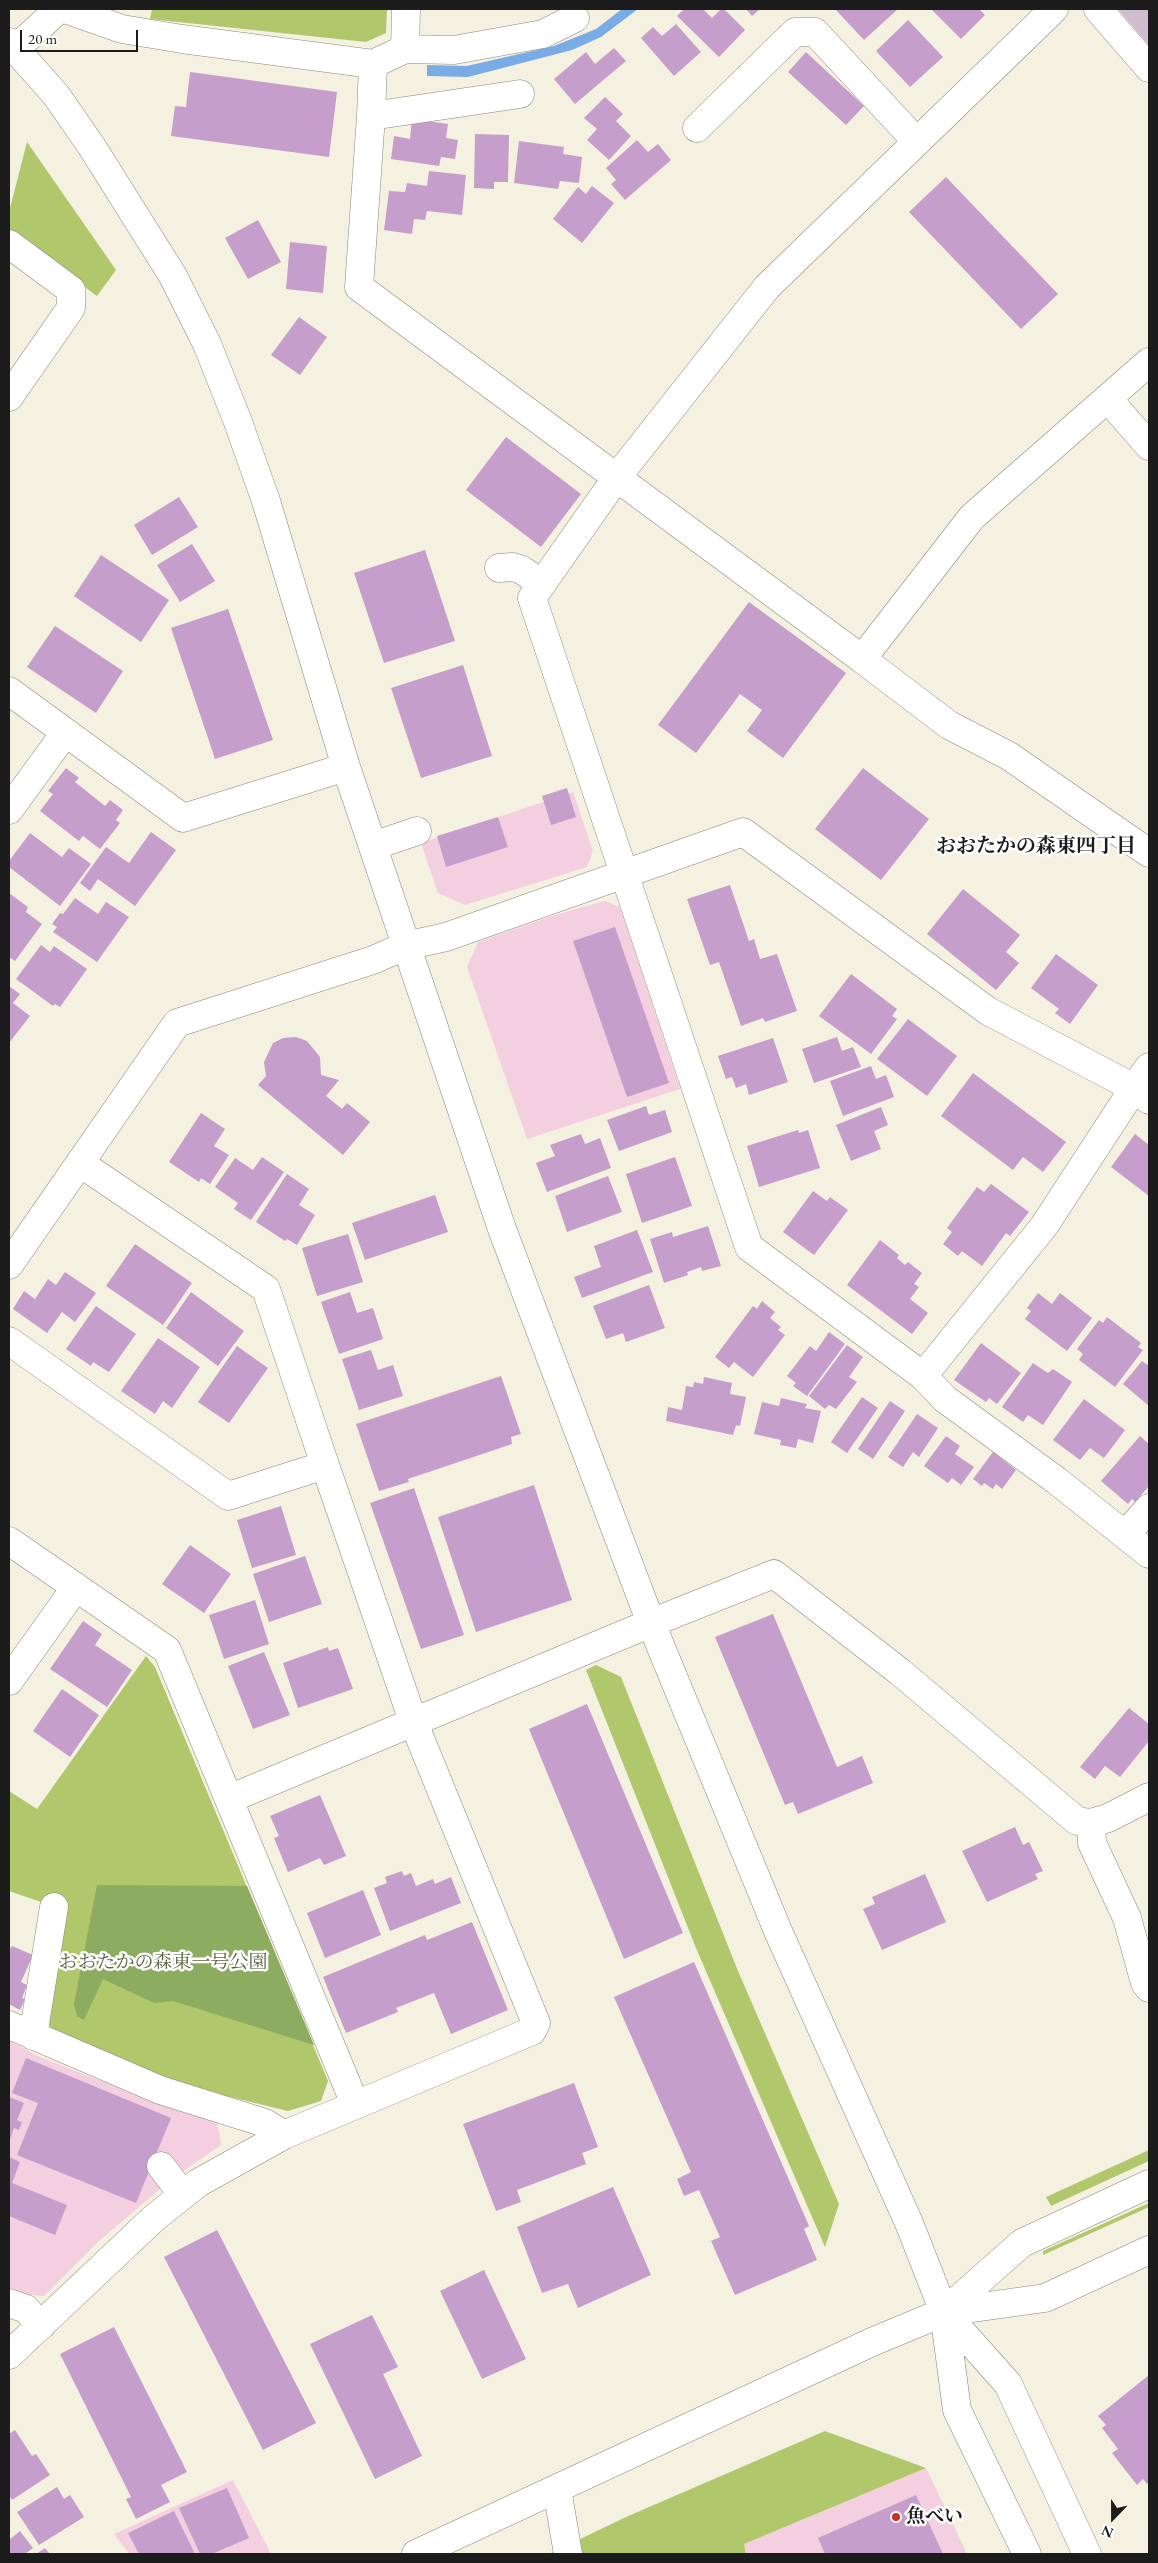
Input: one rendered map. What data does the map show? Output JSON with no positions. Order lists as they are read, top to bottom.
{
  "districts": ["おおたかの森東四丁目"],
  "parks": ["おおたかの森東一号公園"],
  "places": ["魚べい"],
  "scale_bar": "20 m",
  "north": "bottom"
}
